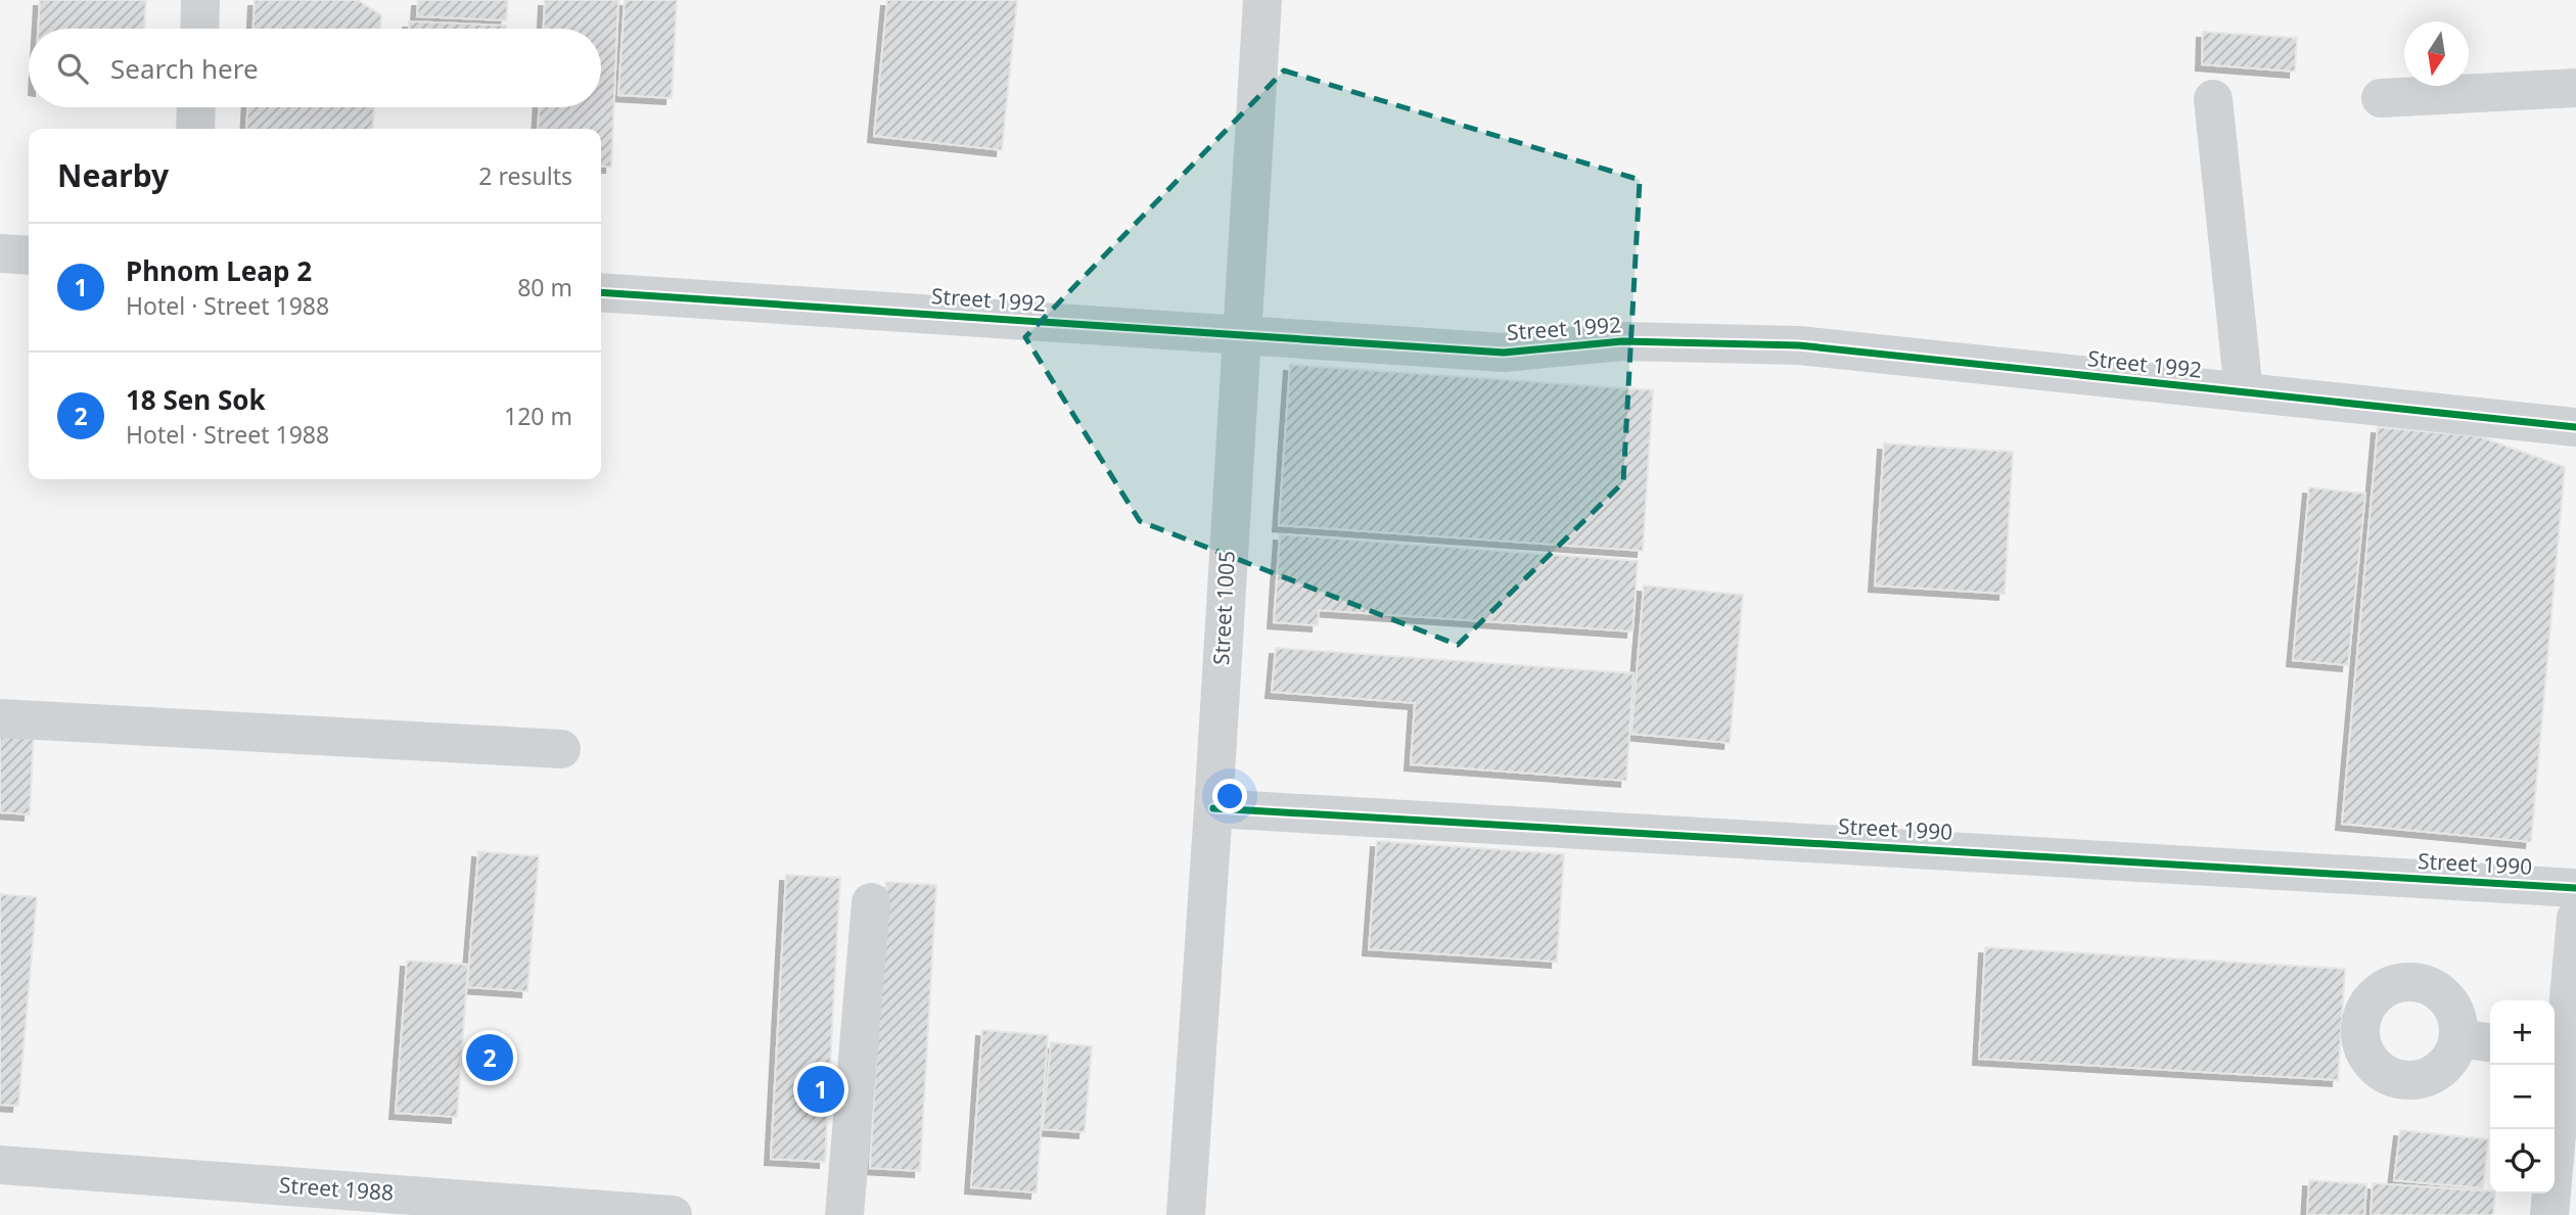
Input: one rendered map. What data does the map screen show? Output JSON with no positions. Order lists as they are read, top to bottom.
{
  "streets": {
    "street": [
      "Street 1992",
      "Street 1005",
      "Street 1990",
      "Street 1988"
    ]
  },
  "crossings": [
    ["Street 1992", "Street 1005"],
    ["Street 1005", "Street 1990"]
  ],
  "north": "bottom",
  "page": {
    "search": "Search here",
    "heading": ["Nearby", "2 results"],
    "list": [
      {
        "mark": "1",
        "name": "Phnom Leap 2",
        "note": "Hotel · Street 1988",
        "value": "80 m"
      },
      {
        "mark": "2",
        "name": "18 Sen Sok",
        "note": "Hotel · Street 1988",
        "value": "120 m"
      }
    ],
    "map_buttons": ["+", "−"],
    "pins": ["2", "1"]
  }
}
